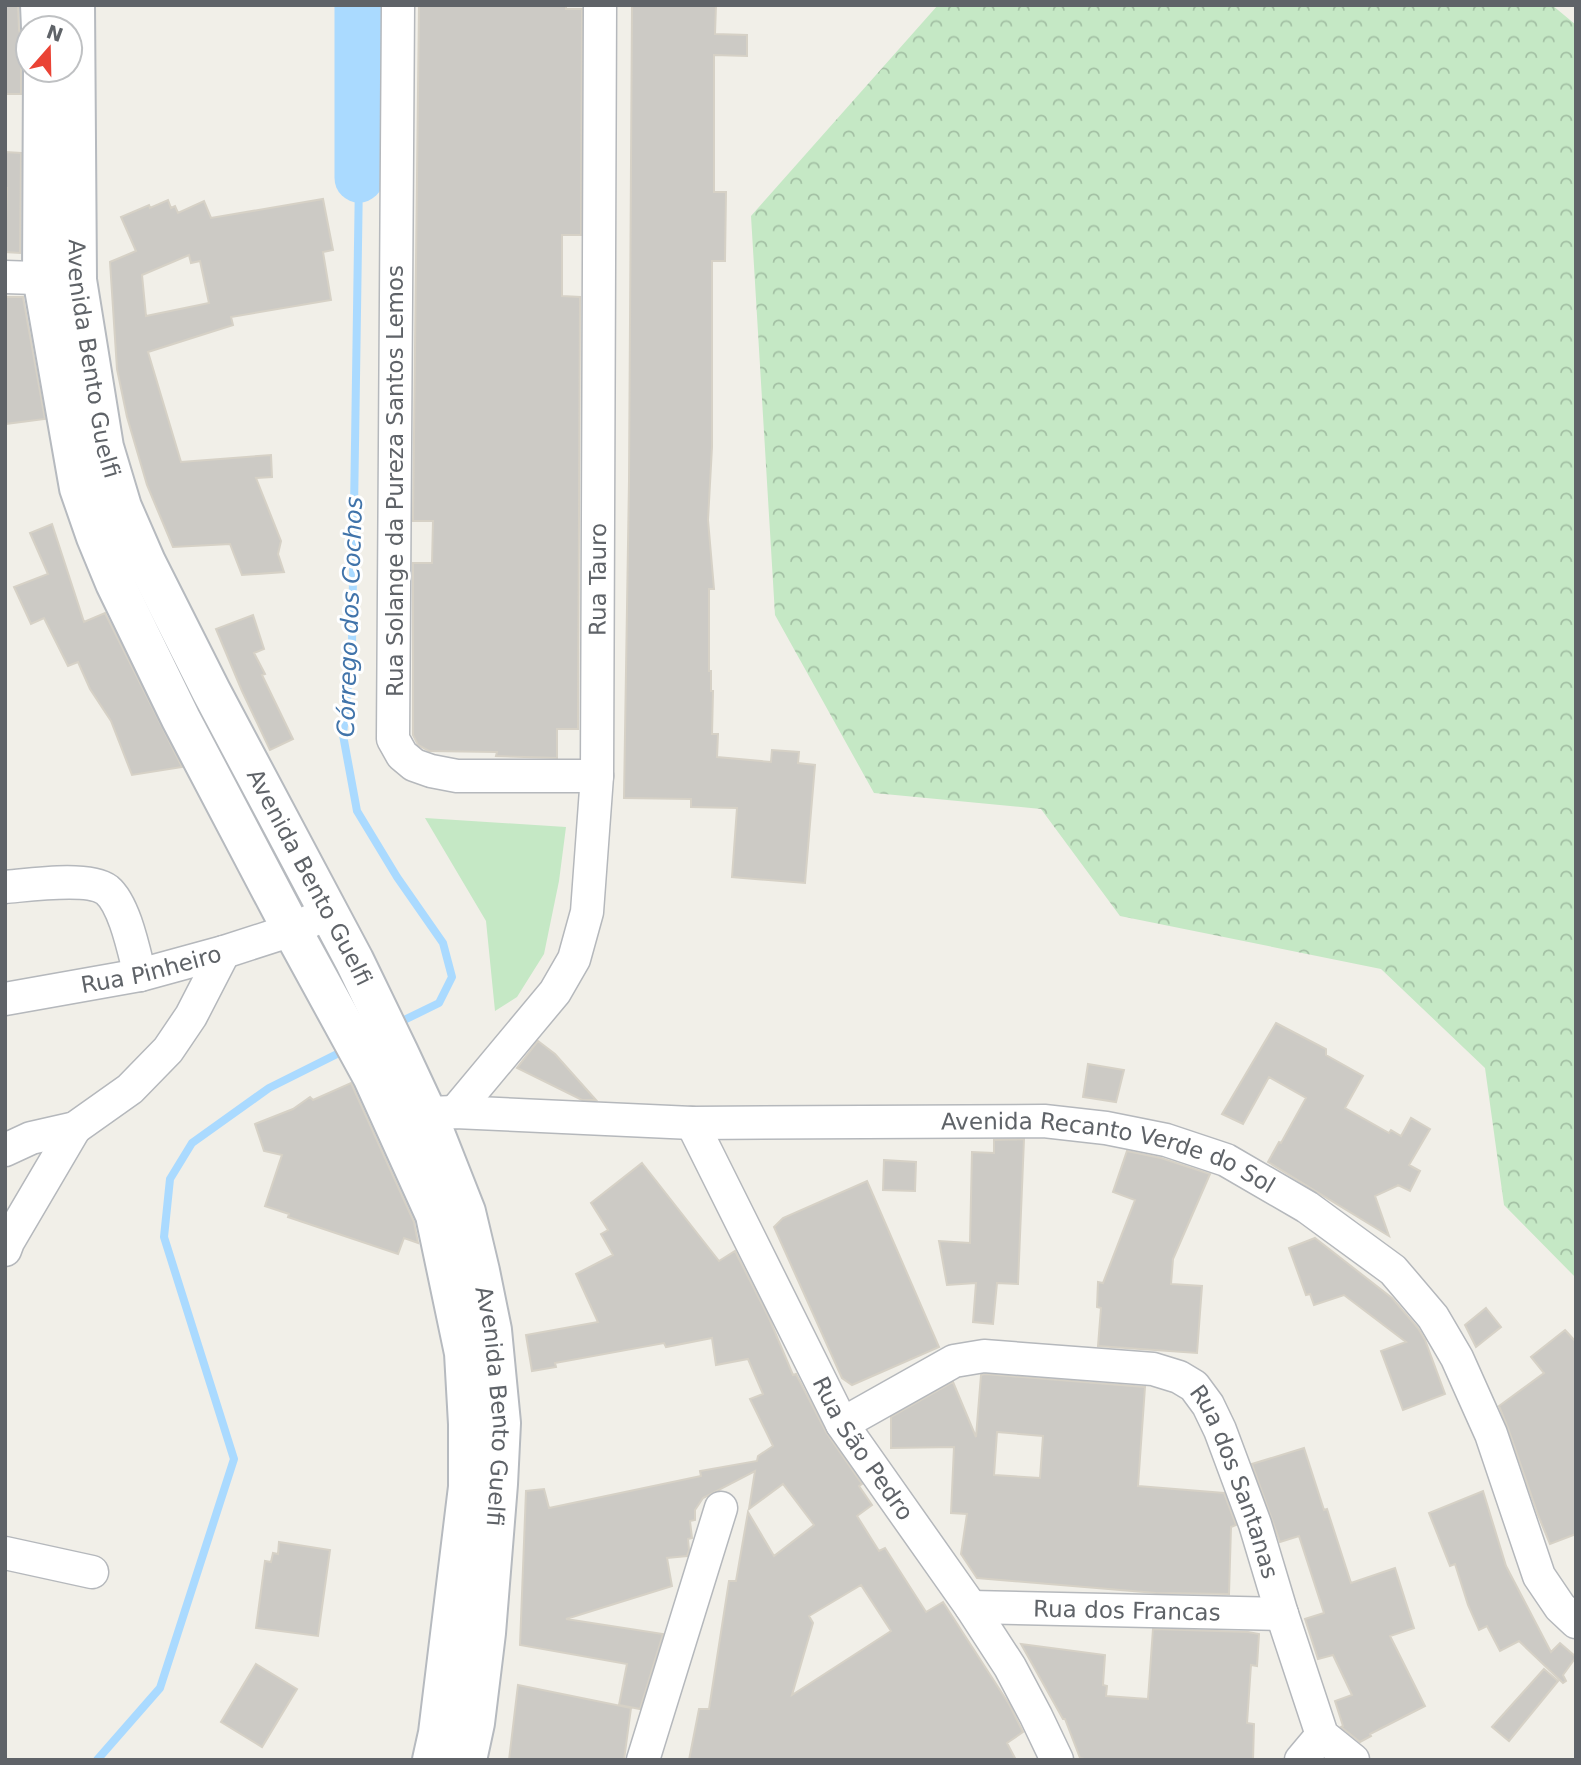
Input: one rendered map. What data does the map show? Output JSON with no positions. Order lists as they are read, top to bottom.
{
  "streets": {
    "main road": ["Avenida Bento Guelfi"],
    "street": [
      "Rua Solange da Pureza Santos Lemos",
      "Rua Tauro",
      "Rua Pinheiro",
      "Avenida Recanto Verde do Sol",
      "Rua São Pedro",
      "Rua dos Santanas",
      "Rua dos Francas"
    ]
  },
  "crossings": [
    ["Avenida Bento Guelfi", "Rua Tauro"],
    ["Avenida Bento Guelfi", "Rua Pinheiro"],
    ["Avenida Bento Guelfi", "Avenida Recanto Verde do Sol"],
    ["Rua Solange da Pureza Santos Lemos", "Rua Tauro"],
    ["Rua Tauro", "Avenida Recanto Verde do Sol"],
    ["Avenida Recanto Verde do Sol", "Rua São Pedro"],
    ["Rua São Pedro", "Rua dos Santanas"],
    ["Rua São Pedro", "Rua dos Francas"],
    ["Rua dos Santanas", "Rua dos Francas"]
  ],
  "water": ["Córrego dos Cochos"],
  "north": "top"
}
